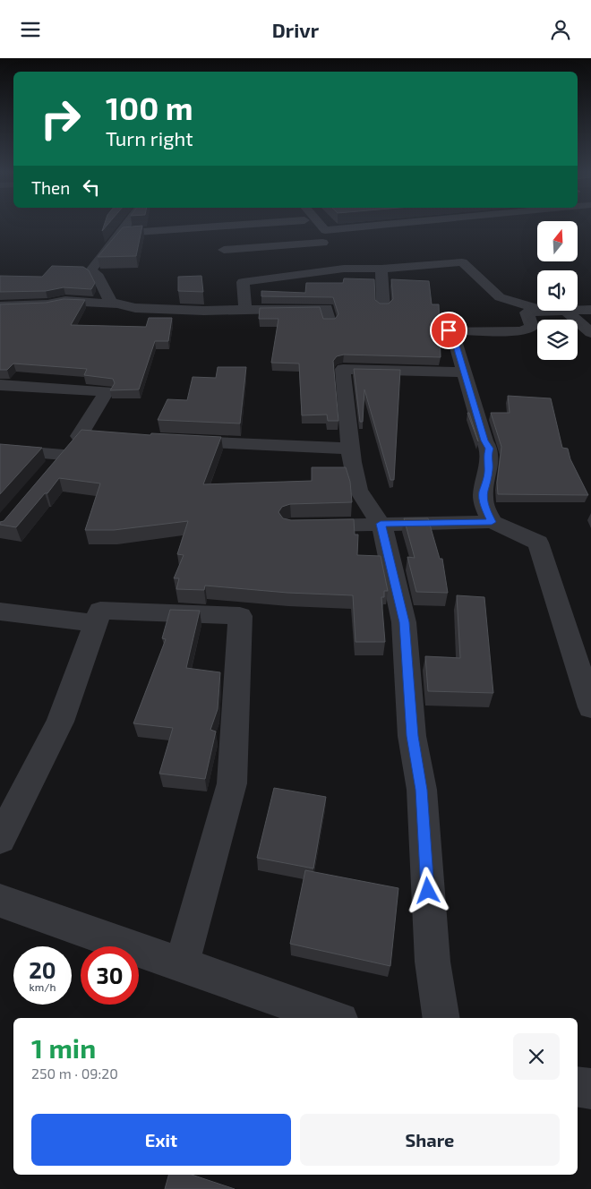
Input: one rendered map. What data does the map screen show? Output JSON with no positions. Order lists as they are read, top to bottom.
{
  "north": "top",
  "page": {
    "header": "Drivr",
    "turn": ["100 m", "Turn right"],
    "then": "Then",
    "speed": "20 km/h",
    "limit": "30",
    "heading": ["1 min", "250 m · 09:20"],
    "buttons": ["Exit", "Share"]
  }
}
